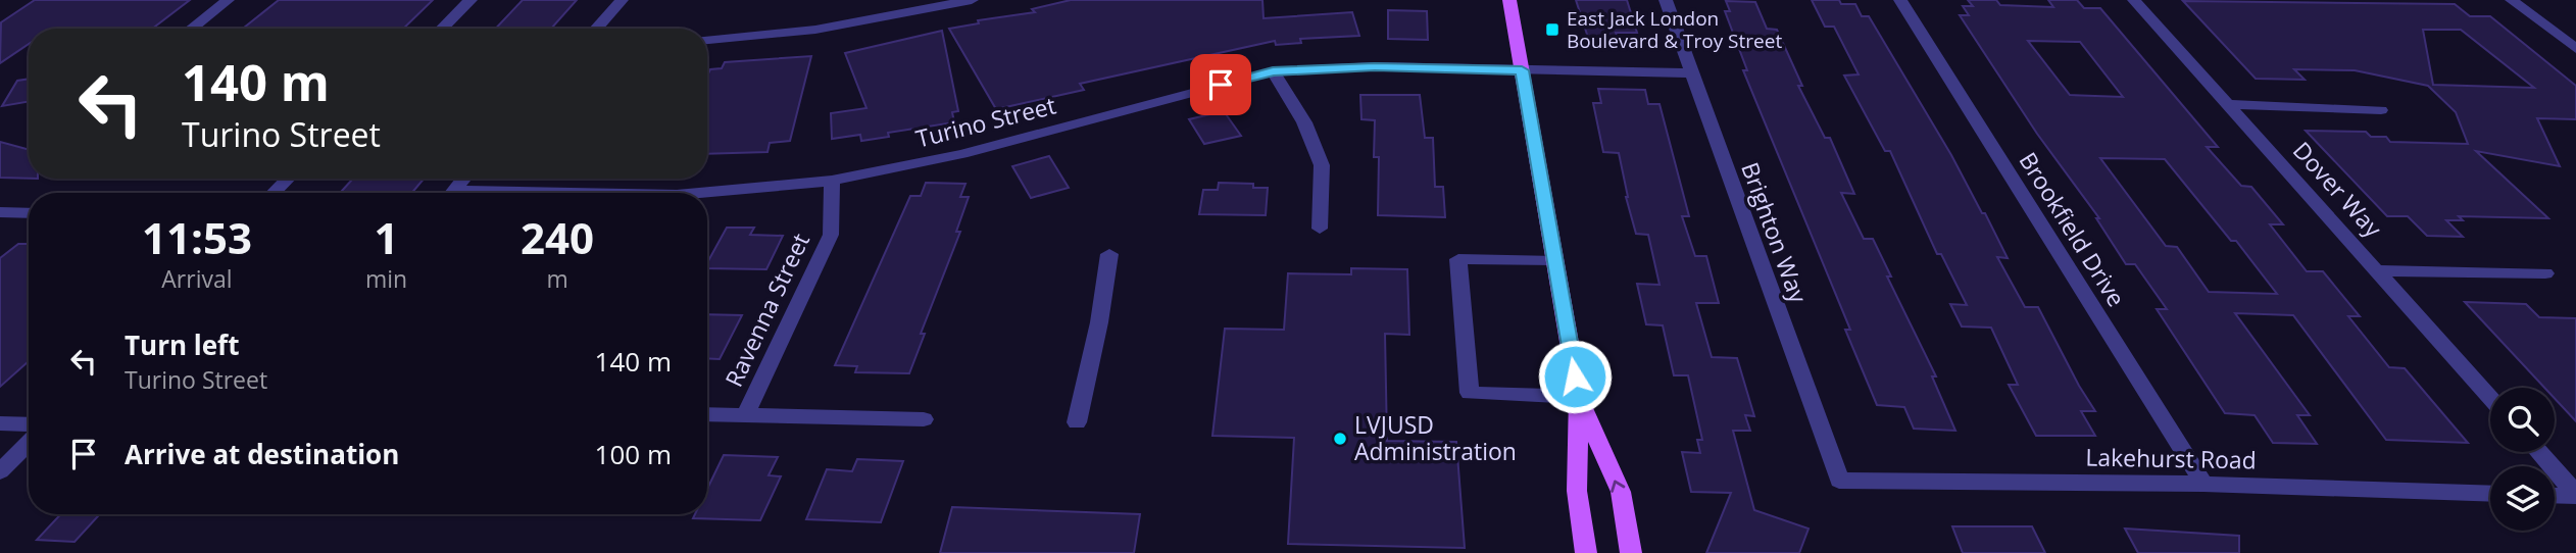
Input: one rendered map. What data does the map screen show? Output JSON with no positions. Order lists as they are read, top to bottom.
{
  "streets": {
    "street": [
      "Turino Street",
      "Dover Way",
      "Brookfield Drive",
      "Brighton Way",
      "Ravenna Street",
      "Lakehurst Road"
    ]
  },
  "crossings": [
    ["Turino Street", "Brighton Way"],
    ["Turino Street", "Ravenna Street"],
    ["Brookfield Drive", "Lakehurst Road"],
    ["Brighton Way", "Lakehurst Road"]
  ],
  "places": {
    "transit": ["East Jack London Boulevard & Troy Street"],
    "other": ["LVJUSD Administration"]
  },
  "page": {
    "turn": ["140 m", "Turino Street"],
    "eta": [
      "11:53",
      "Arrival",
      "1",
      "min",
      "240",
      "m"
    ],
    "list": [
      {
        "name": "Turn left",
        "note": "Turino Street",
        "value": "140 m"
      },
      {
        "name": "Arrive at destination",
        "value": "100 m"
      }
    ]
  }
}
